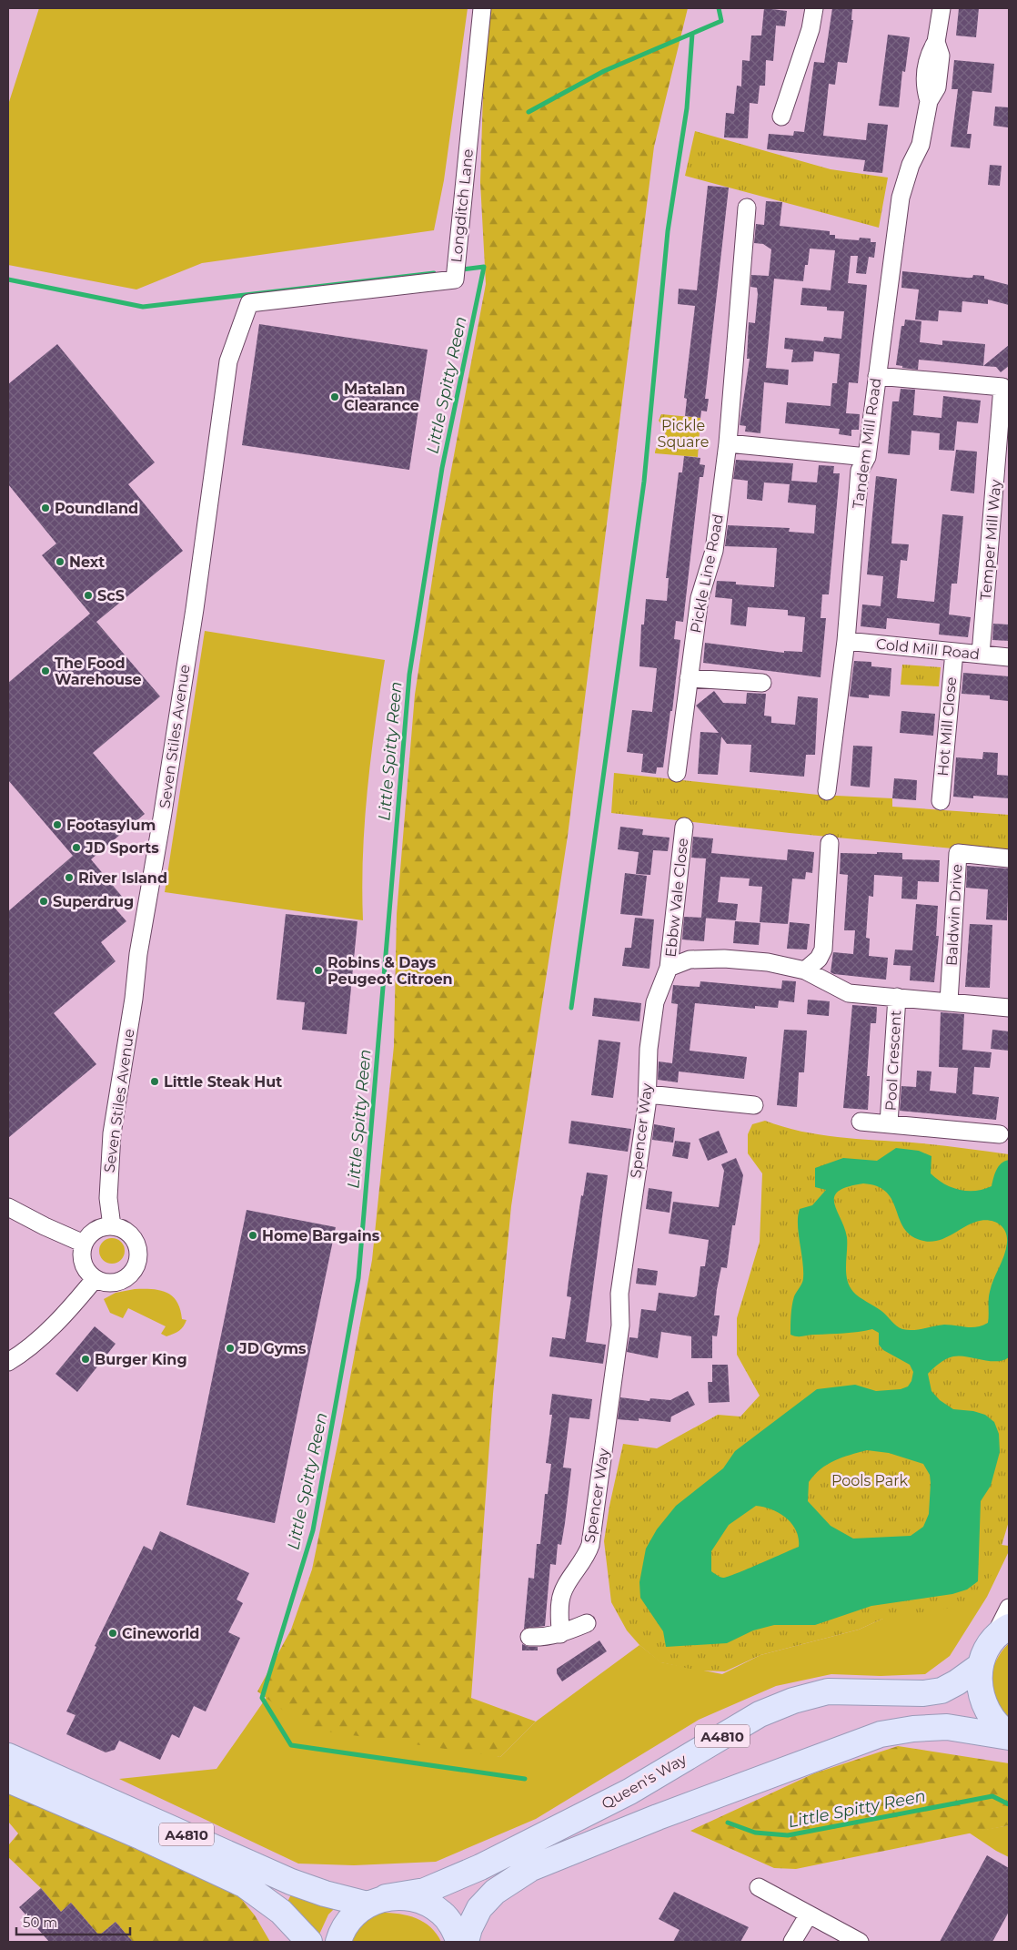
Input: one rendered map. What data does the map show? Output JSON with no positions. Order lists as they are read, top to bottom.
{
  "streets": {
    "main road": ["A4810", "Queen's Way"],
    "street": [
      "Longditch Lane",
      "Tandem Mill Road",
      "Temper Mill Way",
      "Pickle Line Road",
      "Cold Mill Road",
      "Hot Mill Close",
      "Seven Stiles Avenue",
      "Ebbw Vale Close",
      "Baldwin Drive",
      "Pool Crescent",
      "Spencer Way"
    ]
  },
  "crossings": [
    ["Longditch Lane", "Seven Stiles Avenue"],
    ["Tandem Mill Road", "Temper Mill Way"],
    ["Tandem Mill Road", "Cold Mill Road"],
    ["Temper Mill Way", "Cold Mill Road"],
    ["Cold Mill Road", "Hot Mill Close"],
    ["Ebbw Vale Close", "Spencer Way"],
    ["A4810", "Queen's Way"]
  ],
  "water": ["Little Spitty Reen"],
  "parks": ["Pickle Square", "Pools Park"],
  "places": [
    "Matalan Clearance",
    "Poundland",
    "Next",
    "ScS",
    "The Food Warehouse",
    "Footasylum",
    "JD Sports",
    "River Island",
    "Superdrug",
    "Robins & Days Peugeot Citroen",
    "Little Steak Hut",
    "Home Bargains",
    "JD Gyms",
    "Burger King",
    "Cineworld"
  ],
  "scale_bar": "50 m"
}
